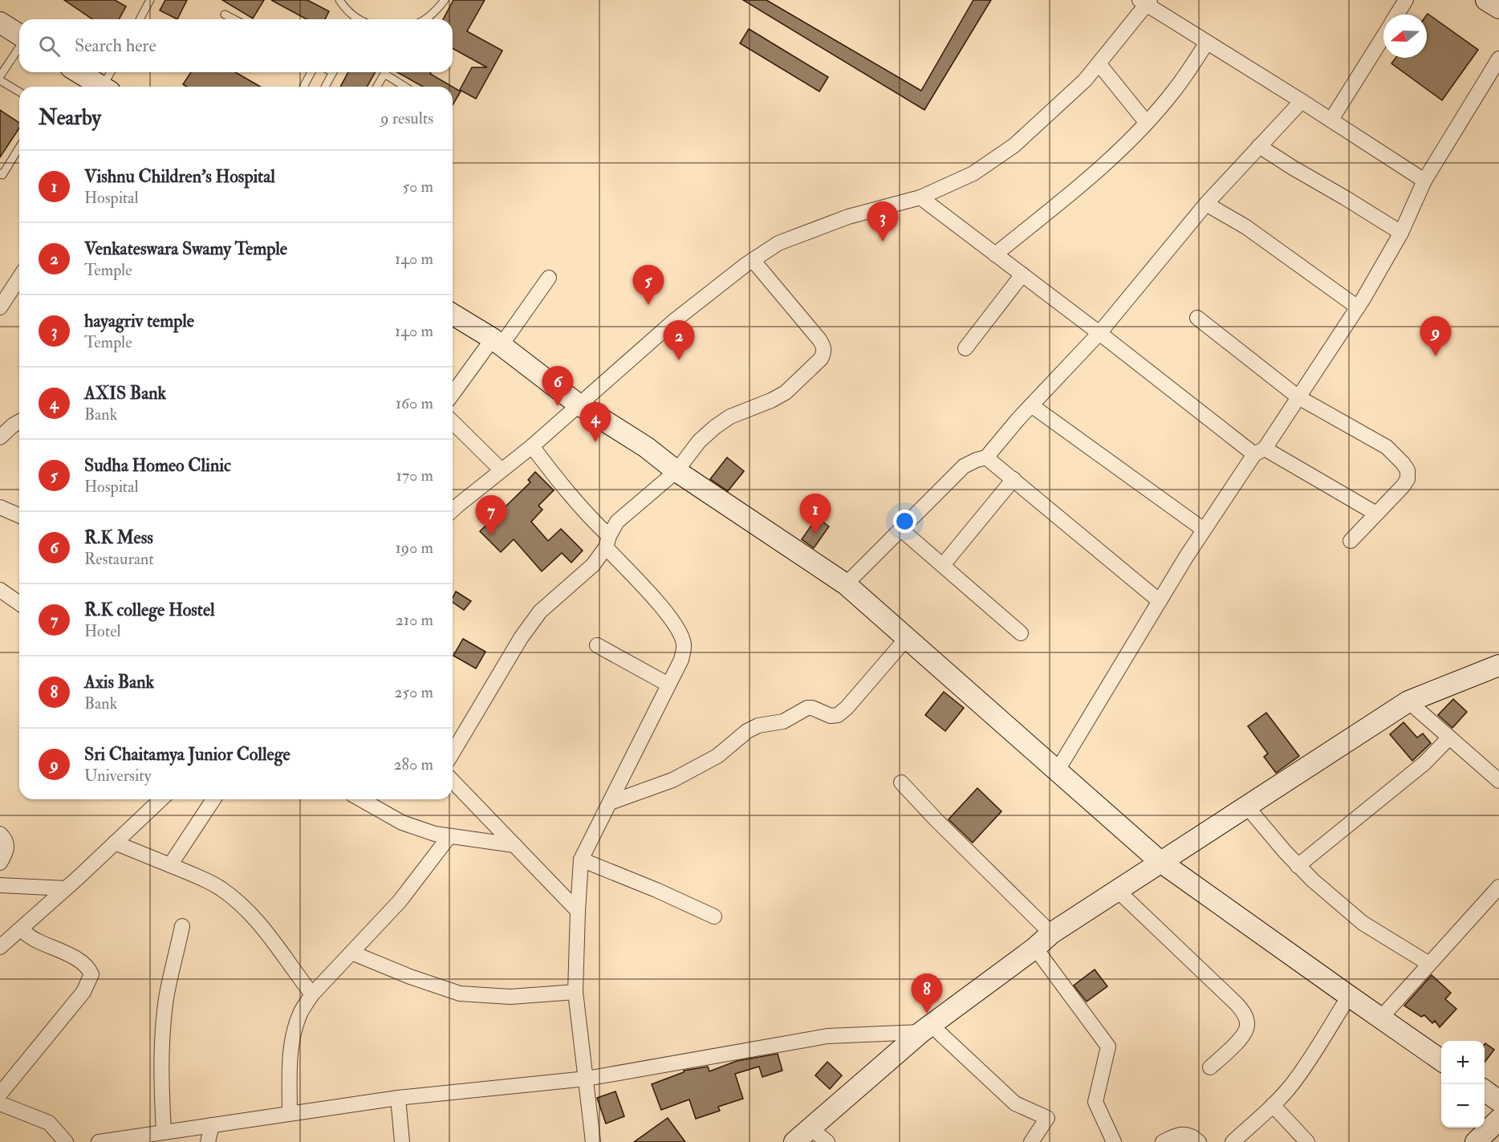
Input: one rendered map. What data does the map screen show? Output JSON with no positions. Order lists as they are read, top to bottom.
{
  "north": "left",
  "page": {
    "search": "Search here",
    "heading": ["Nearby", "9 results"],
    "list": [
      {
        "mark": "1",
        "name": "Vishnu Children's Hospital",
        "note": "Hospital",
        "value": "50 m"
      },
      {
        "mark": "2",
        "name": "Venkateswara Swamy Temple",
        "note": "Temple",
        "value": "140 m"
      },
      {
        "mark": "3",
        "name": "hayagriv temple",
        "note": "Temple",
        "value": "140 m"
      },
      {
        "mark": "4",
        "name": "AXIS Bank",
        "note": "Bank",
        "value": "160 m"
      },
      {
        "mark": "5",
        "name": "Sudha Homeo Clinic",
        "note": "Hospital",
        "value": "170 m"
      },
      {
        "mark": "6",
        "name": "R.K Mess",
        "note": "Restaurant",
        "value": "190 m"
      },
      {
        "mark": "7",
        "name": "R.K college Hostel",
        "note": "Hotel",
        "value": "210 m"
      },
      {
        "mark": "8",
        "name": "Axis Bank",
        "note": "Bank",
        "value": "250 m"
      },
      {
        "mark": "9",
        "name": "Sri Chaitamya Junior College",
        "note": "University",
        "value": "280 m"
      }
    ],
    "pins": [
      "3",
      "5",
      "9",
      "2",
      "6",
      "4",
      "1",
      "7",
      "8"
    ],
    "map_buttons": ["+", "−"]
  }
}
